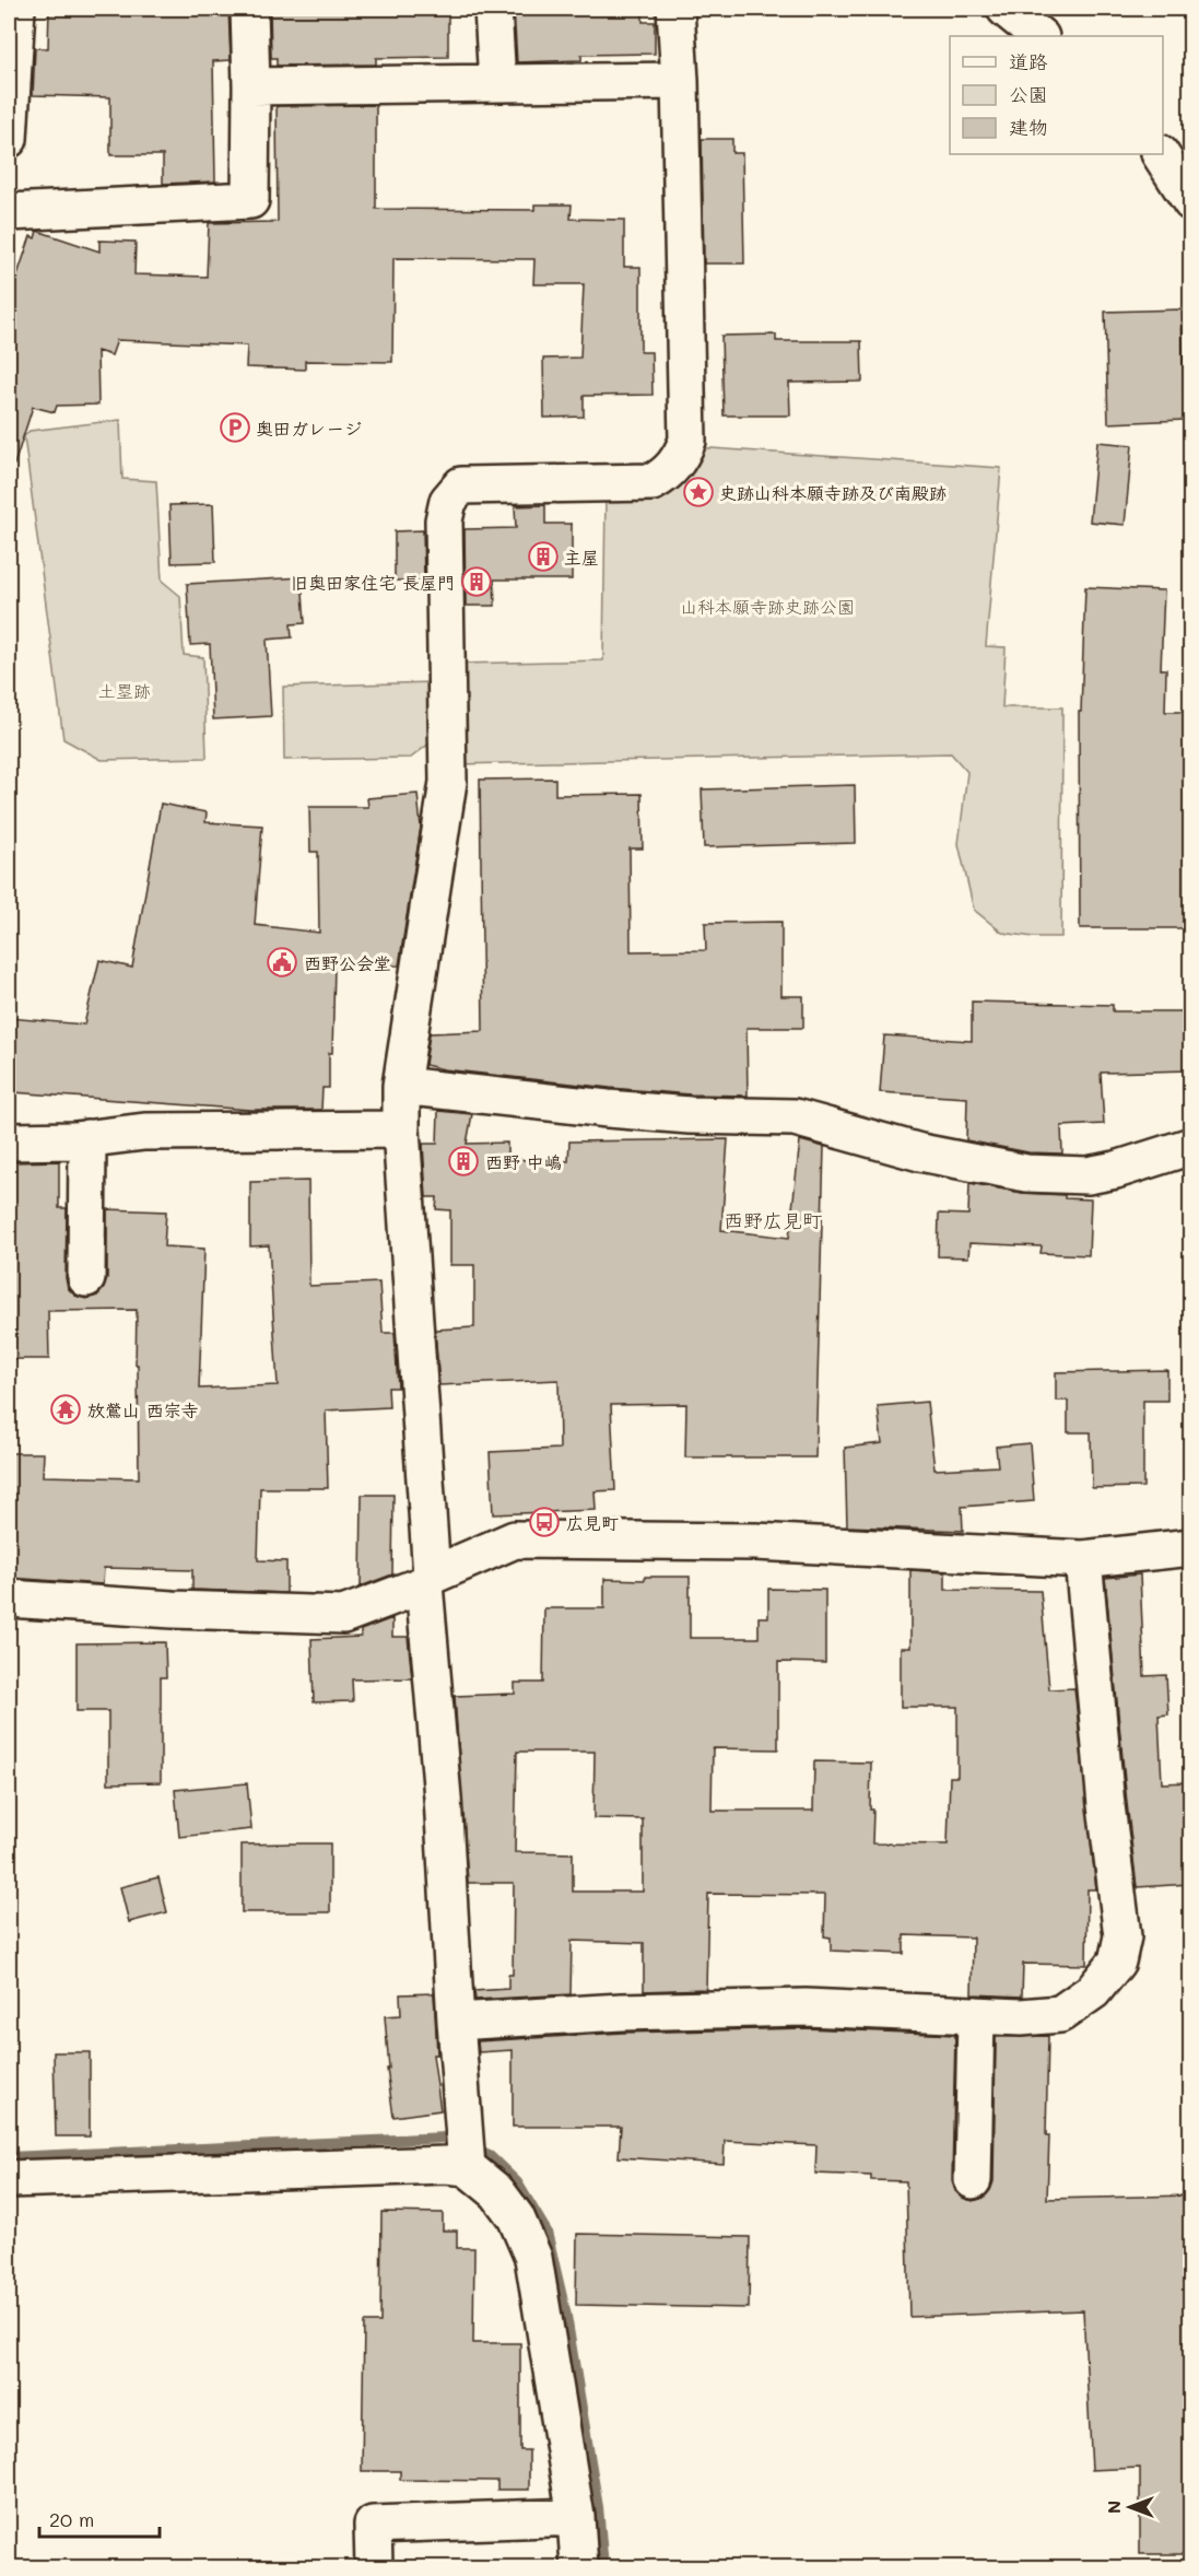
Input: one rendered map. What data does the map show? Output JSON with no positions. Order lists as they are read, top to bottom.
{
  "districts": ["西野広見町"],
  "parks": ["山科本願寺跡史跡公園", "土塁跡"],
  "places": {
    "parking": ["奥田ガレージ"],
    "place": ["史跡山科本願寺跡及び南殿跡"],
    "building": ["主屋", "旧奥田家住宅 長屋門", "西野 中嶋"],
    "public building": ["西野公会堂"],
    "temple": ["放鶯山 西宗寺"],
    "bus stop": ["広見町"]
  },
  "legend": ["道路", "公園", "建物"],
  "scale_bar": "20 m",
  "north": "left"
}
